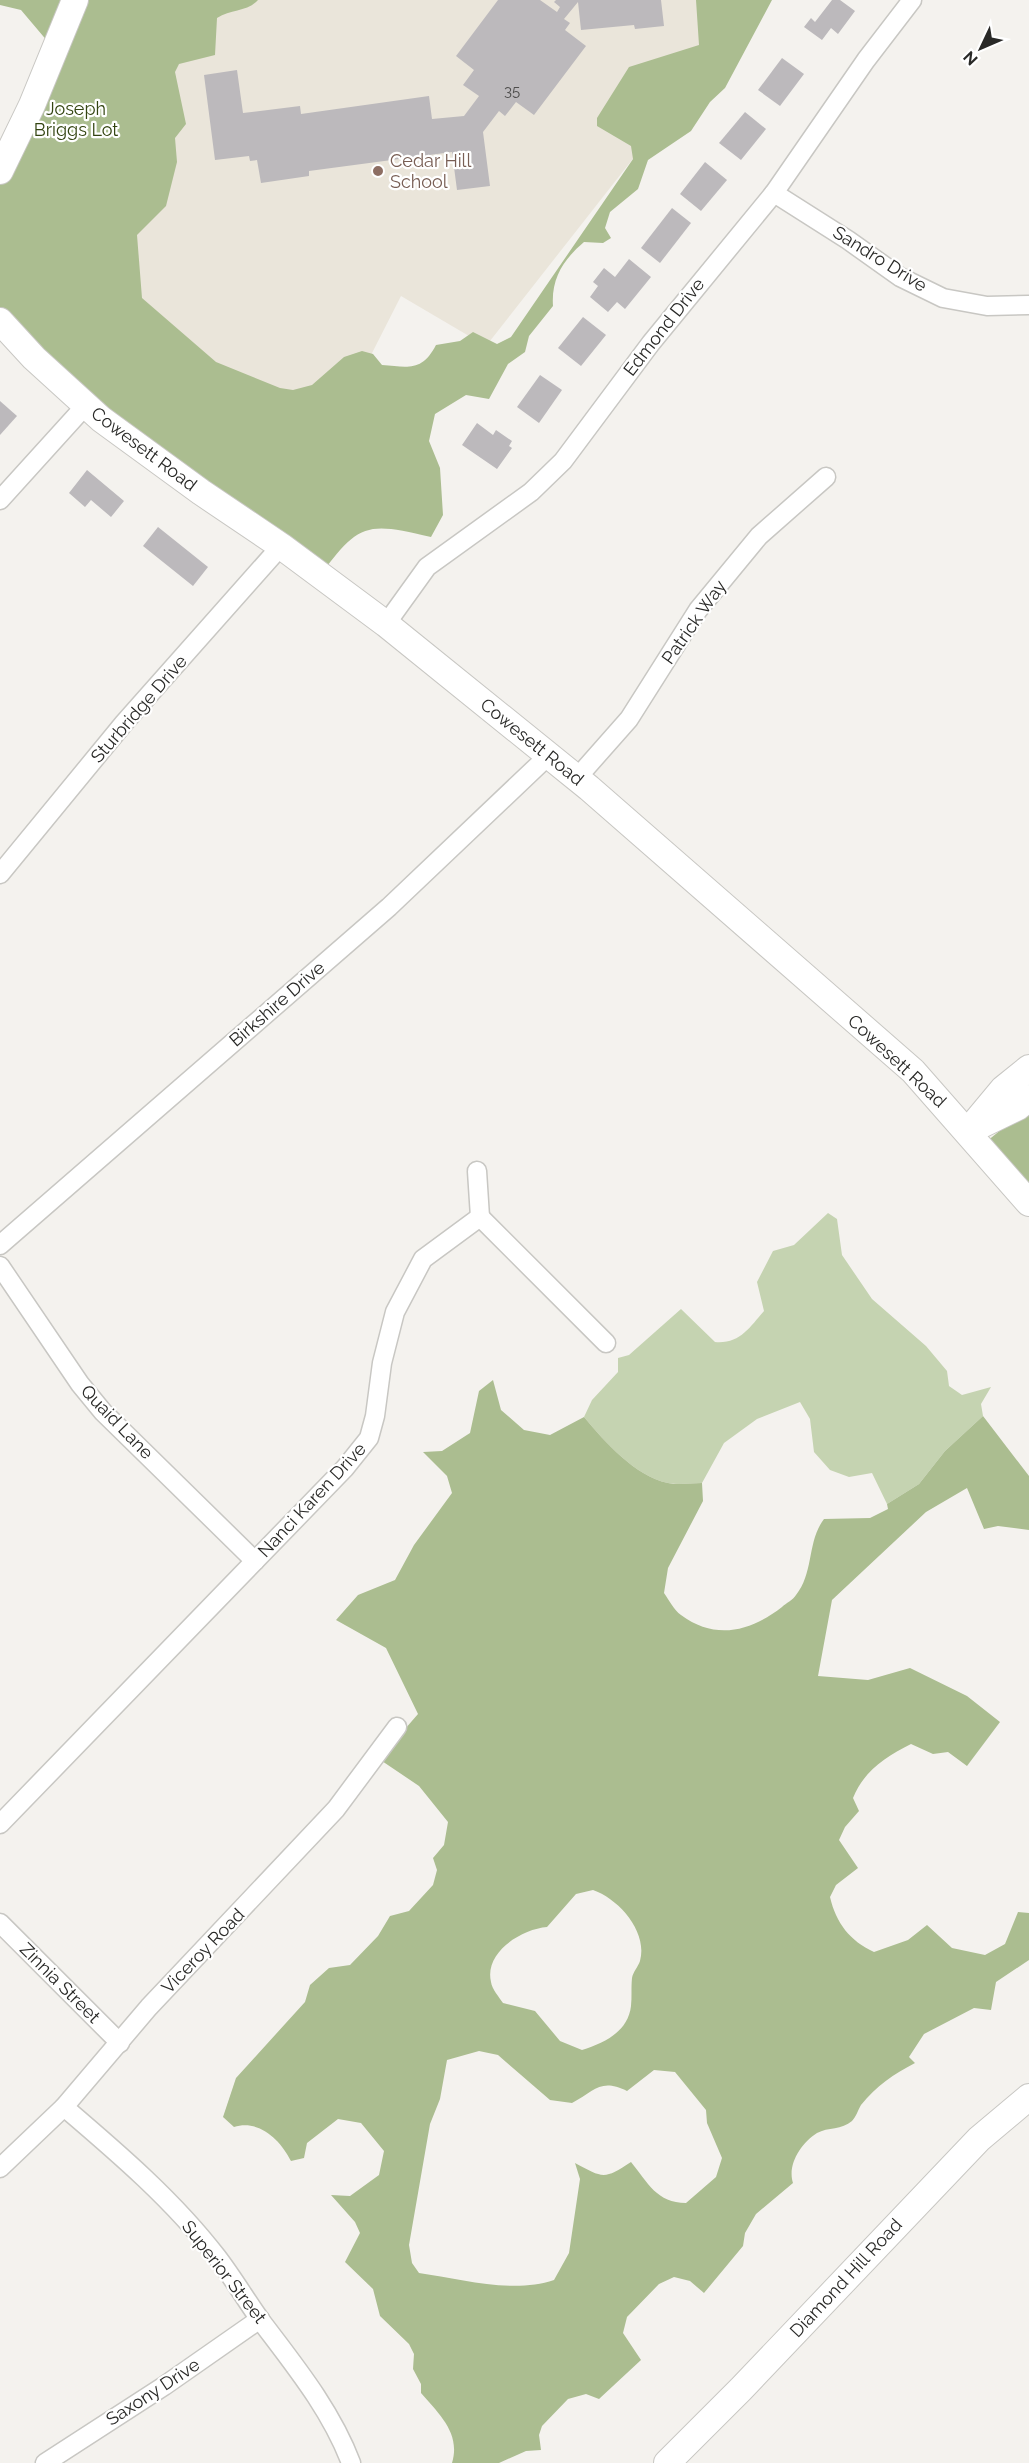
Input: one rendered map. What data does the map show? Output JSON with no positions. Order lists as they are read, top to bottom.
{
  "streets": {
    "main road": ["Cowesett Road", "Diamond Hill Road"],
    "street": [
      "Sandro Drive",
      "Edmond Drive",
      "Patrick Way",
      "Sturbridge Drive",
      "Birkshire Drive",
      "Quaid Lane",
      "Nanci Karen Drive",
      "Viceroy Road",
      "Zinnia Street",
      "Superior Street",
      "Saxony Drive"
    ]
  },
  "crossings": [
    ["Sandro Drive", "Edmond Drive"],
    ["Edmond Drive", "Cowesett Road"],
    ["Cowesett Road", "Patrick Way"],
    ["Cowesett Road", "Sturbridge Drive"],
    ["Cowesett Road", "Birkshire Drive"],
    ["Quaid Lane", "Nanci Karen Drive"],
    ["Viceroy Road", "Zinnia Street"],
    ["Viceroy Road", "Superior Street"],
    ["Superior Street", "Saxony Drive"]
  ],
  "parks": ["Joseph Briggs Lot"],
  "places": ["Cedar Hill School"],
  "house_numbers": ["35"],
  "north": "bottom left"
}
